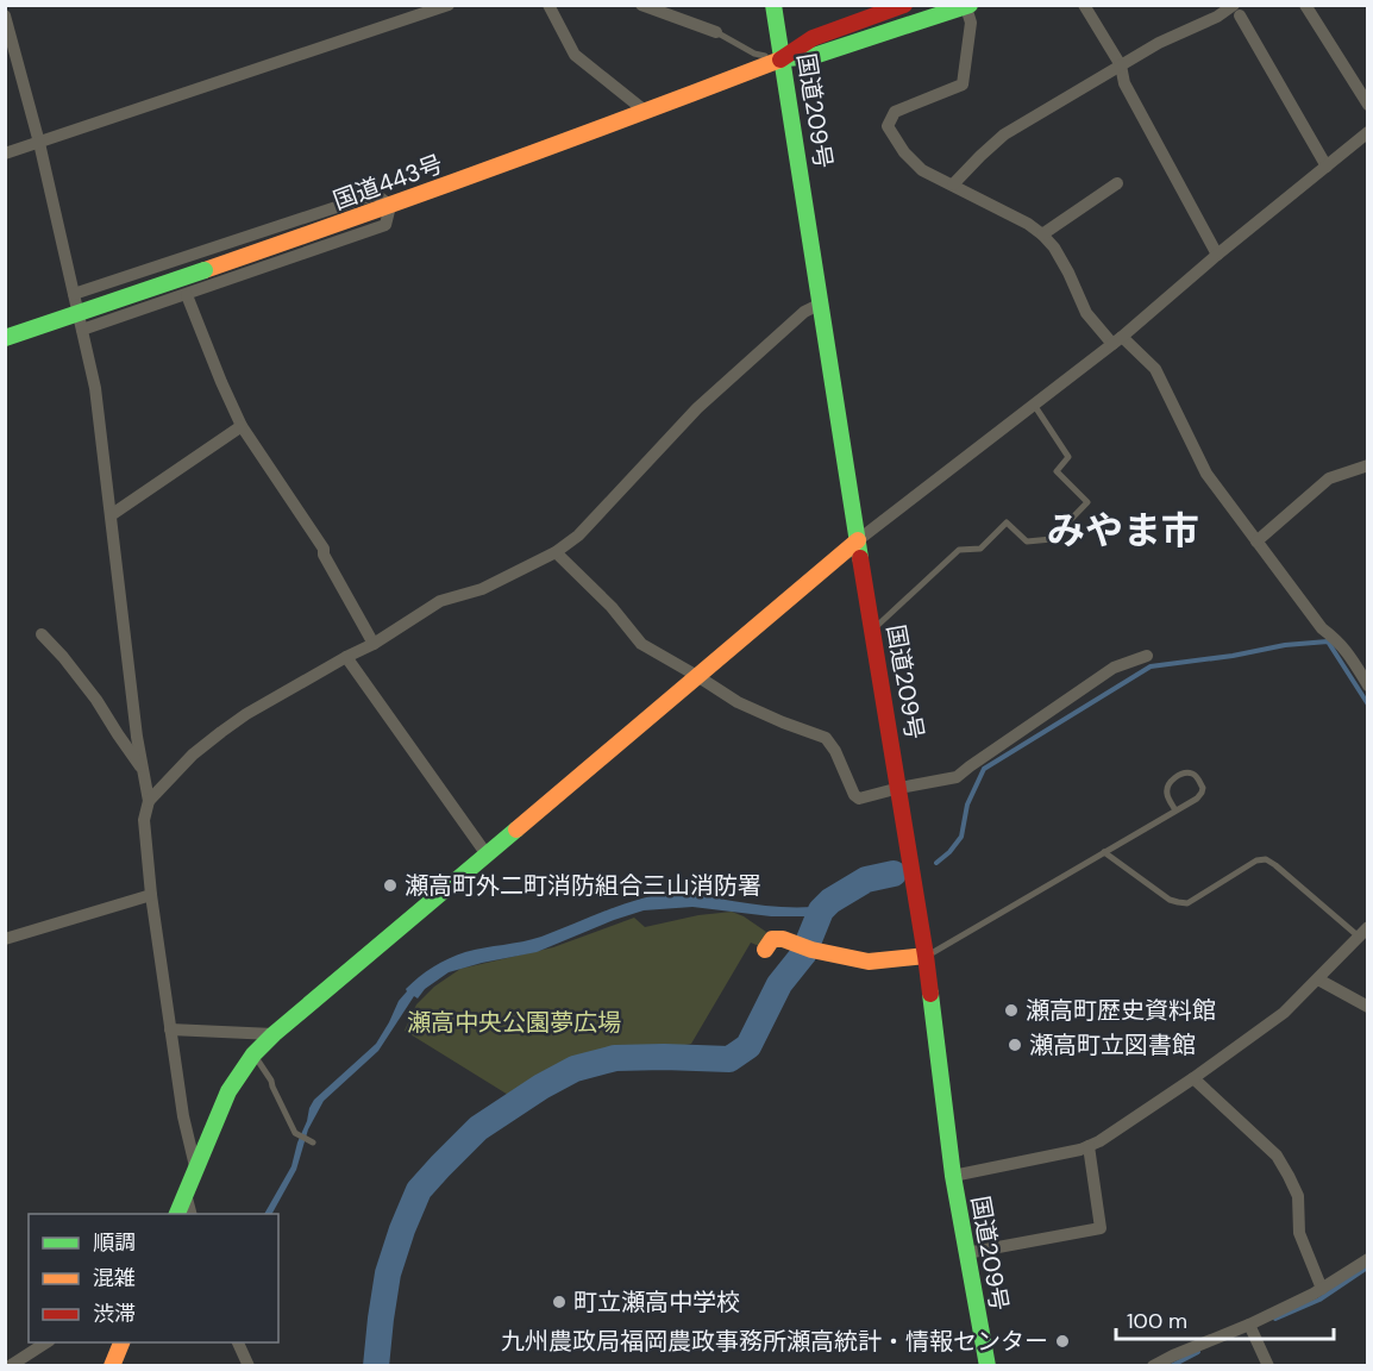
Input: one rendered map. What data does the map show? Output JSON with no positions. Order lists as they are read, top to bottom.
{
  "streets": {
    "main road": ["国道209号", "国道443号"]
  },
  "crossings": [
    ["国道209号", "国道443号"]
  ],
  "districts": ["みやま市"],
  "parks": ["瀬高中央公園夢広場"],
  "places": [
    "瀬高町外二町消防組合三山消防署",
    "瀬高町歴史資料館",
    "瀬高町立図書館",
    "町立瀬高中学校",
    "九州農政局福岡農政事務所瀬高統計・情報センター"
  ],
  "legend": ["順調", "混雑", "渋滞"],
  "scale_bar": "100 m"
}
